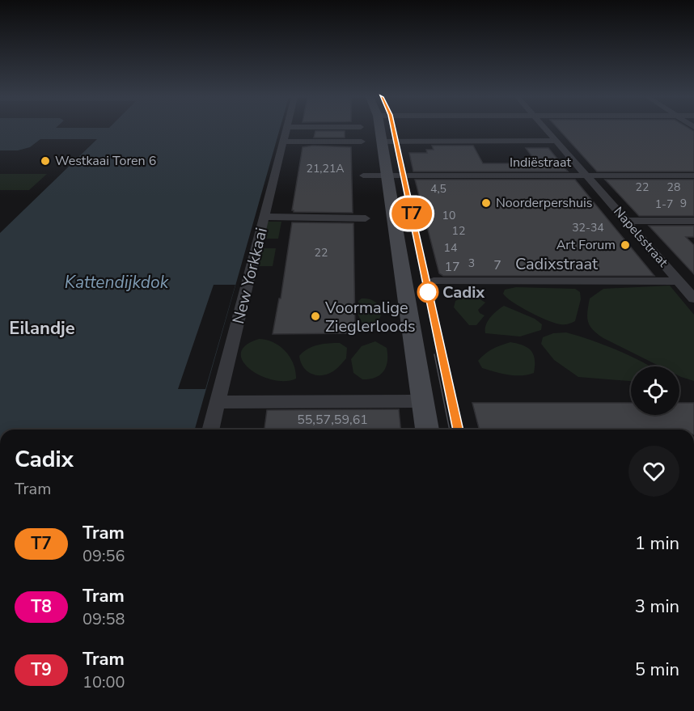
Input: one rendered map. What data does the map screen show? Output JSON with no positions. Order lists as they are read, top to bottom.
{
  "streets": {
    "street": [
      "Indiëstraat",
      "Napelsstraat",
      "Cadixstraat",
      "New Yorkkaai"
    ]
  },
  "crossings": [
    ["Indiëstraat", "Napelsstraat"],
    ["Napelsstraat", "Cadixstraat"]
  ],
  "districts": ["Eilandje"],
  "water": ["Kattendijkdok"],
  "places": [
    "Westkaai Toren 6",
    "Noorderpershuis",
    "Art Forum",
    "Cadix",
    "Voormalige Zieglerloods"
  ],
  "lines": ["tram line T7"],
  "house_numbers": [
    "21,21A",
    "22",
    "28",
    "4,5",
    "9",
    "1-7",
    "10",
    "32-34",
    "12",
    "14",
    "22",
    "3",
    "7",
    "17",
    "55,57,59,61"
  ],
  "page": {
    "on_map": "T7",
    "heading": ["Cadix", "Tram"],
    "list": [
      {
        "mark": "T7",
        "name": "Tram",
        "note": "09:56",
        "value": "1 min"
      },
      {
        "mark": "T8",
        "name": "Tram",
        "note": "09:58",
        "value": "3 min"
      },
      {
        "mark": "T9",
        "name": "Tram",
        "note": "10:00",
        "value": "5 min"
      }
    ]
  }
}
